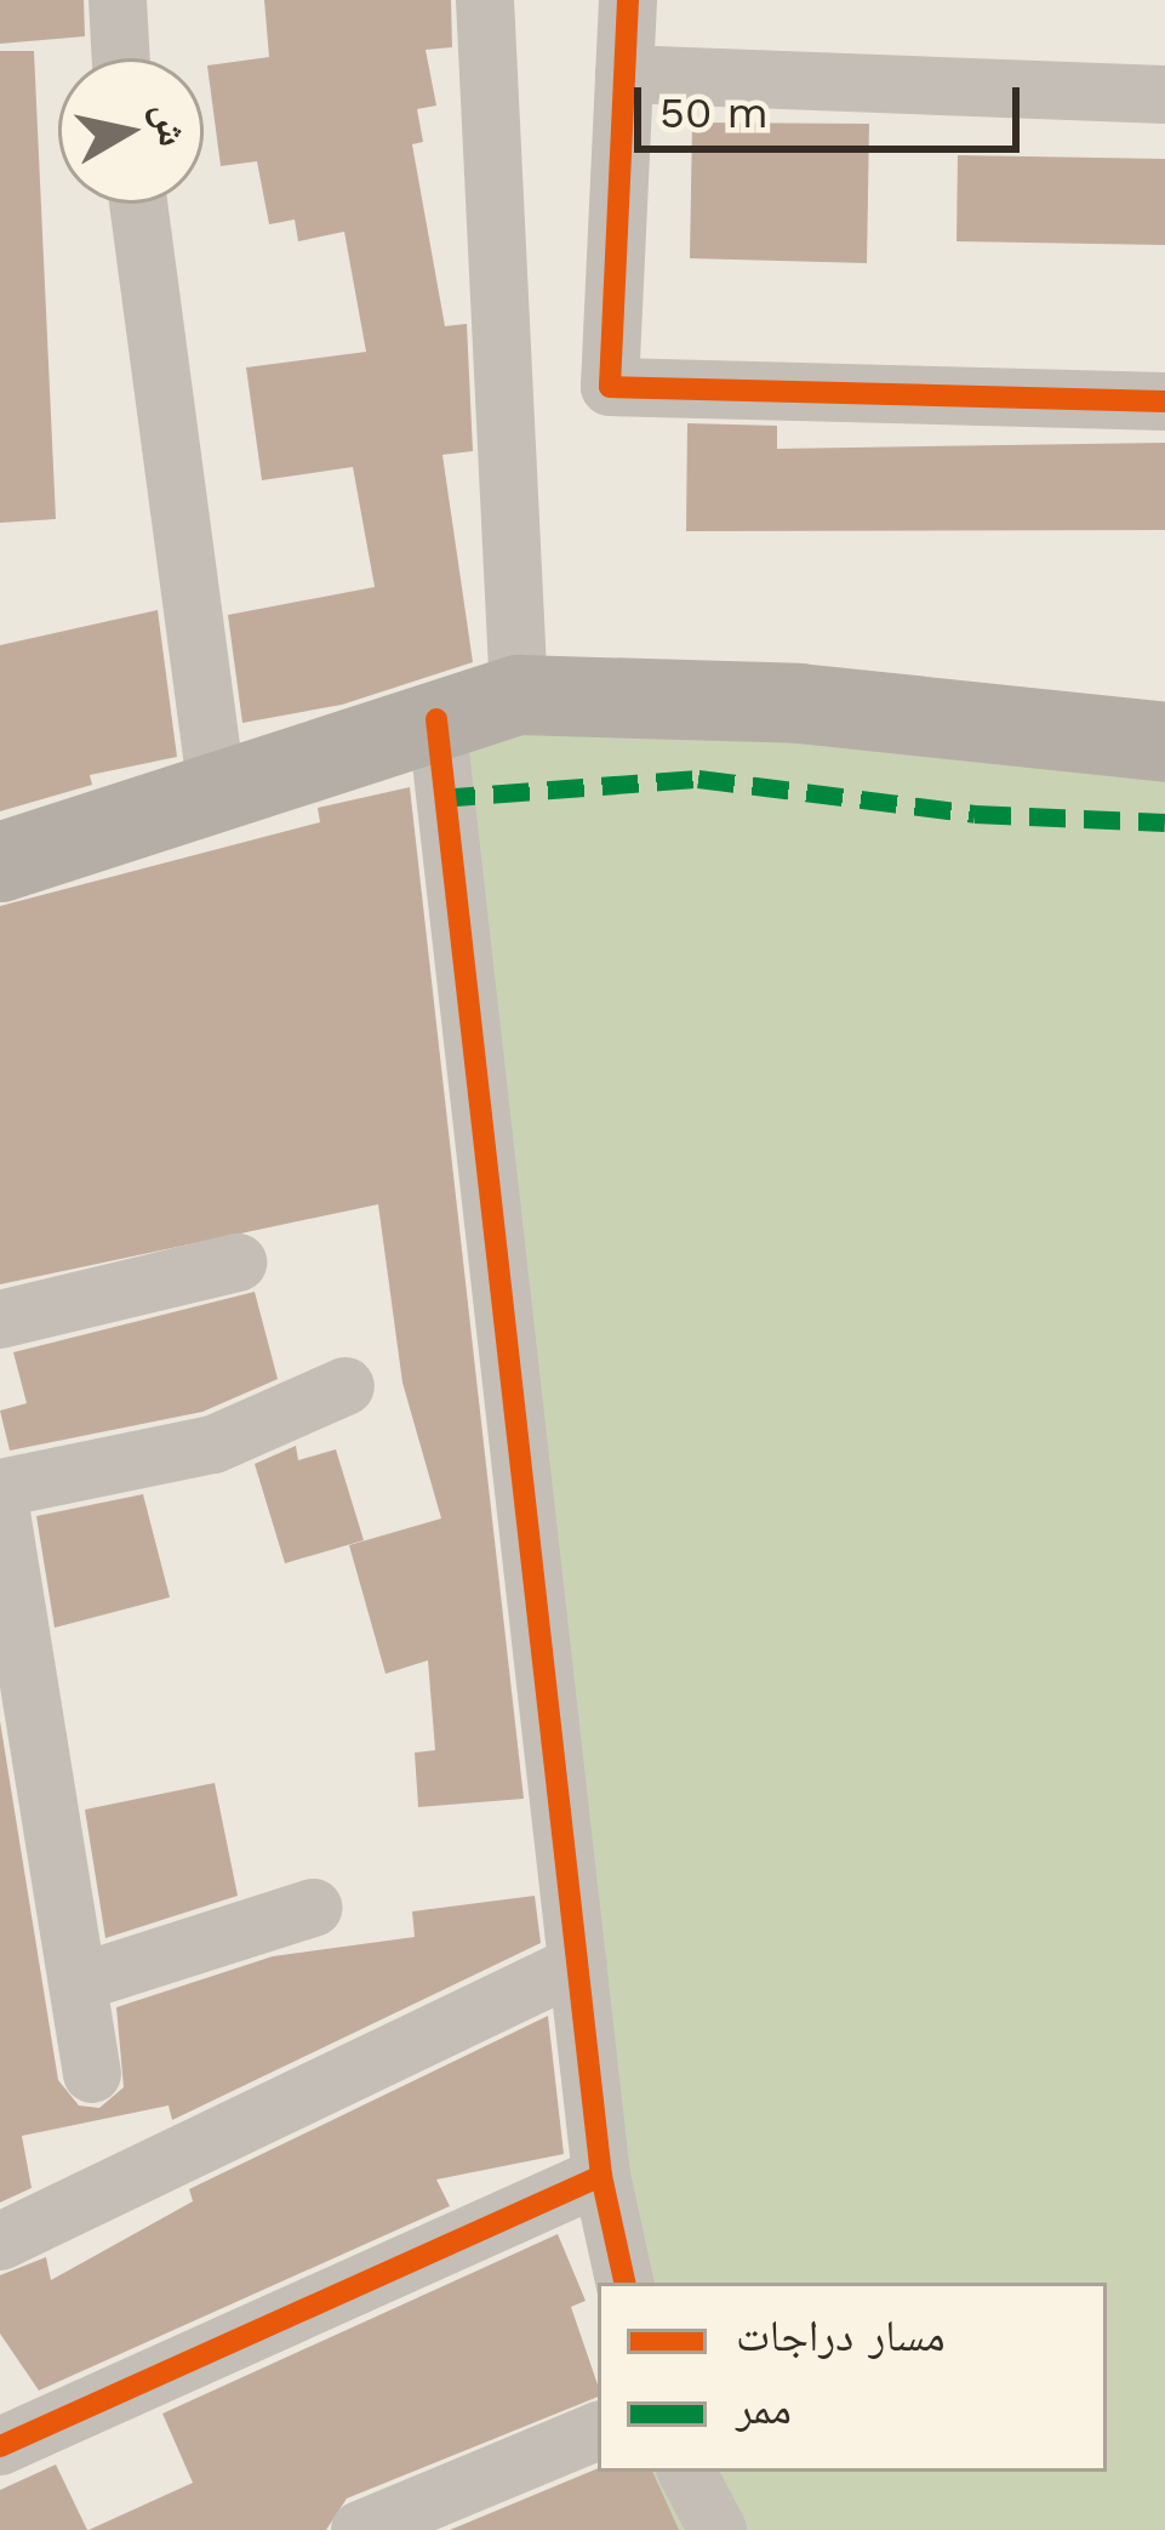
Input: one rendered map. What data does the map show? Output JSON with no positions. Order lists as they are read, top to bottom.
{
  "legend": ["مسار دراجات", "ممر"],
  "scale_bar": "50 m",
  "north": "right"
}
